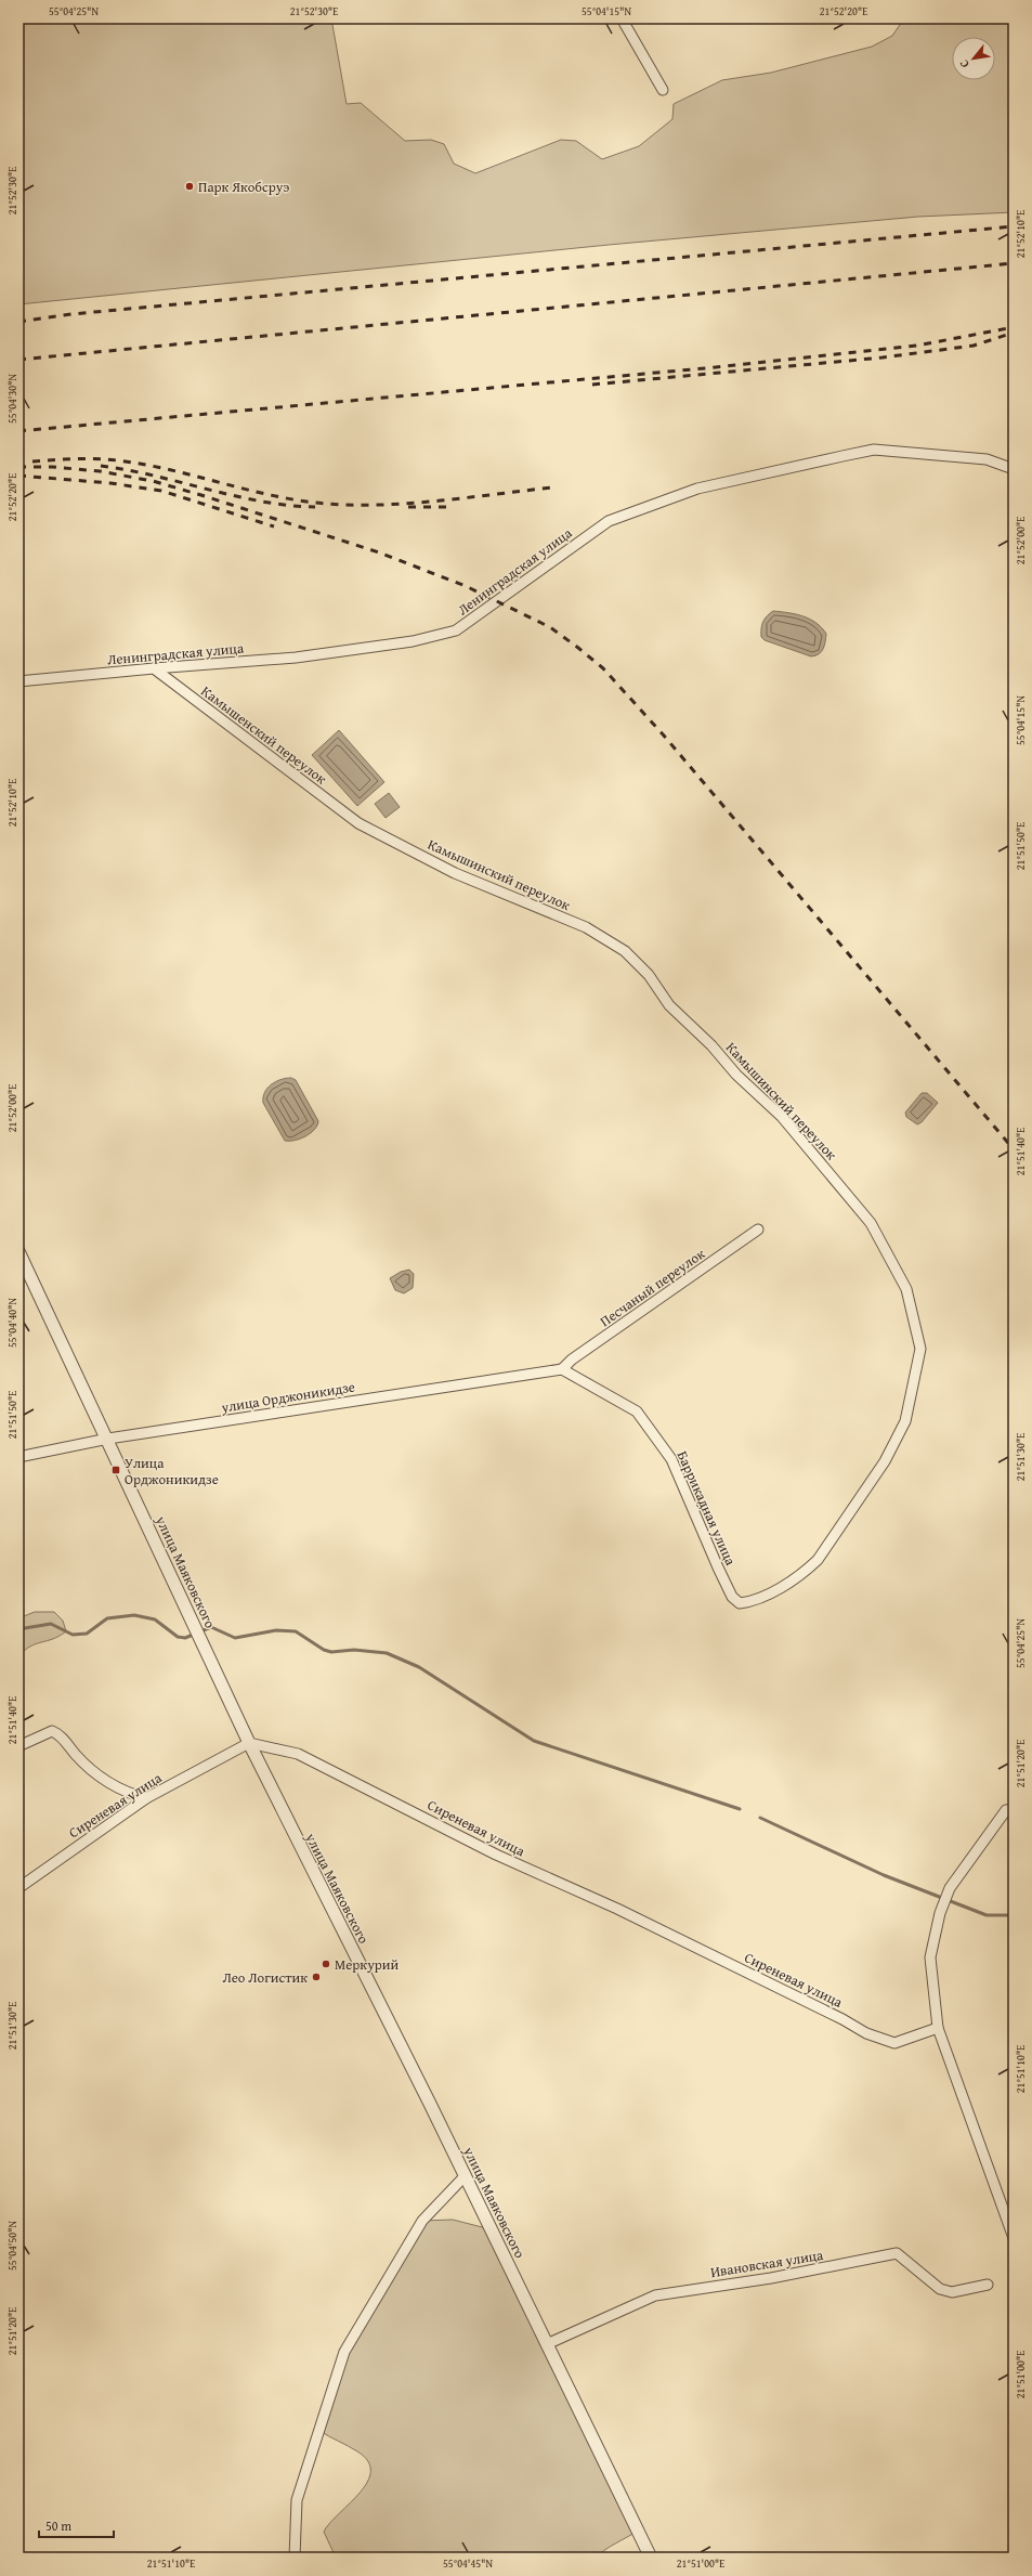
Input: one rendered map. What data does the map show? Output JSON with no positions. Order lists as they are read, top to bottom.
{
  "streets": {
    "street": [
      "Ленинградская улица",
      "Камышенский переулок",
      "Камышинский переулок",
      "Песчаный переулок",
      "улица Орджоникидзе",
      "Баррикадная улица",
      "улица Маяковского",
      "Сиреневая улица",
      "Ивановская улица"
    ]
  },
  "crossings": [
    ["Ленинградская улица", "Камышенский переулок"],
    ["Камышенский переулок", "Камышинский переулок"],
    ["Камышинский переулок", "Баррикадная улица"],
    ["Песчаный переулок", "улица Орджоникидзе"],
    ["Песчаный переулок", "Баррикадная улица"],
    ["улица Орджоникидзе", "Баррикадная улица"],
    ["улица Орджоникидзе", "улица Маяковского"],
    ["улица Маяковского", "Сиреневая улица"],
    ["улица Маяковского", "Ивановская улица"]
  ],
  "places": {
    "other": ["Парк Якобсруэ", "Меркурий", "Лео Логистик"],
    "transit": ["Улица Орджоникидзе"]
  },
  "scale_bar": "50 m",
  "north": "bottom left",
  "coordinates": [
    "55°04'25\"N",
    "21°52'30\"E",
    "55°04'15\"N",
    "21°52'20\"E",
    "21°52'10\"E",
    "55°04'30\"N",
    "21°52'00\"E",
    "21°51'50\"E",
    "21°51'40\"E",
    "55°04'40\"N",
    "21°51'30\"E",
    "21°51'20\"E",
    "21°51'10\"E",
    "55°04'50\"N",
    "21°51'00\"E",
    "55°04'45\"N"
  ]
}
